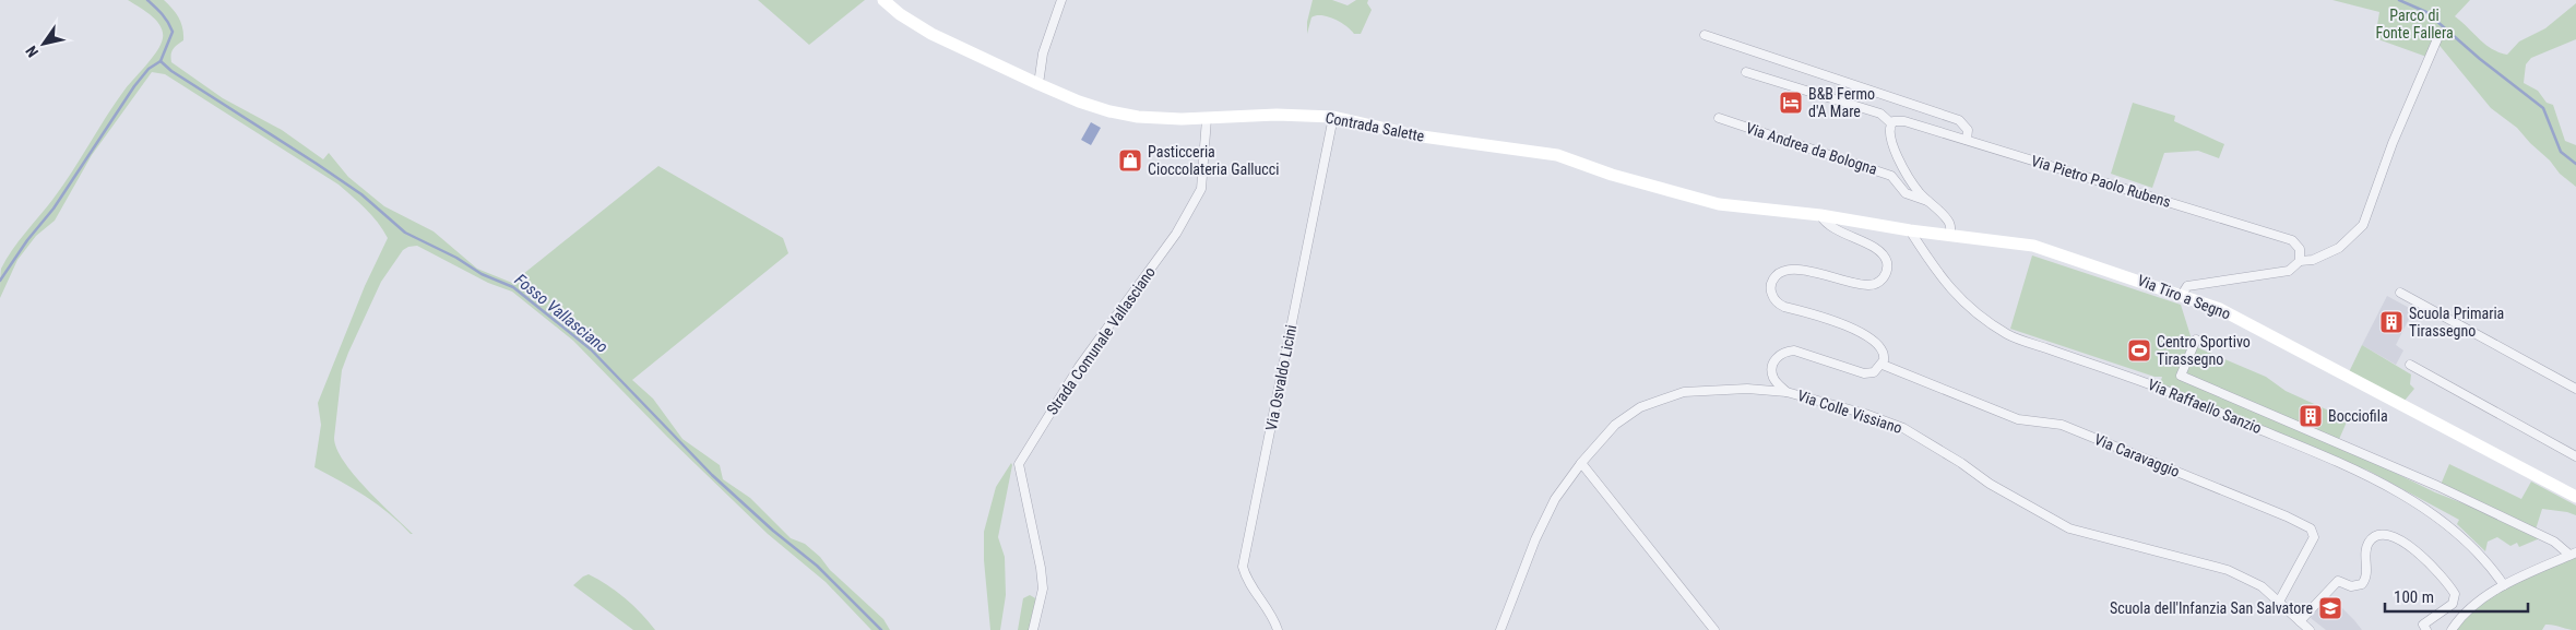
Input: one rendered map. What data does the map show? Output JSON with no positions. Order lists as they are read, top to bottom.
{
  "streets": {
    "main road": ["Contrada Salette", "Via Tiro a Segno"],
    "street": [
      "Via Andrea da Bologna",
      "Via Pietro Paolo Rubens",
      "Strada Comunale Vallasciano",
      "Via Osvaldo Licini",
      "Via Raffaello Sanzio",
      "Via Colle Vissiano",
      "Via Caravaggio"
    ]
  },
  "crossings": [
    ["Contrada Salette", "Via Tiro a Segno"],
    ["Contrada Salette", "Strada Comunale Vallasciano"],
    ["Contrada Salette", "Via Osvaldo Licini"],
    ["Via Tiro a Segno", "Via Raffaello Sanzio"],
    ["Via Colle Vissiano", "Via Caravaggio"]
  ],
  "water": ["Fosso Vallasciano"],
  "parks": ["Parco di Fonte Fallera"],
  "places": {
    "hotel": ["B&B Fermo d'A Mare"],
    "shop": ["Pasticceria Cioccolateria Gallucci"],
    "building": ["Scuola Primaria Tirassegno", "Bocciofila"],
    "sports": ["Centro Sportivo Tirassegno"],
    "school or university": ["Scuola dell'Infanzia San Salvatore"]
  },
  "scale_bar": "100 m",
  "north": "bottom left"
}
